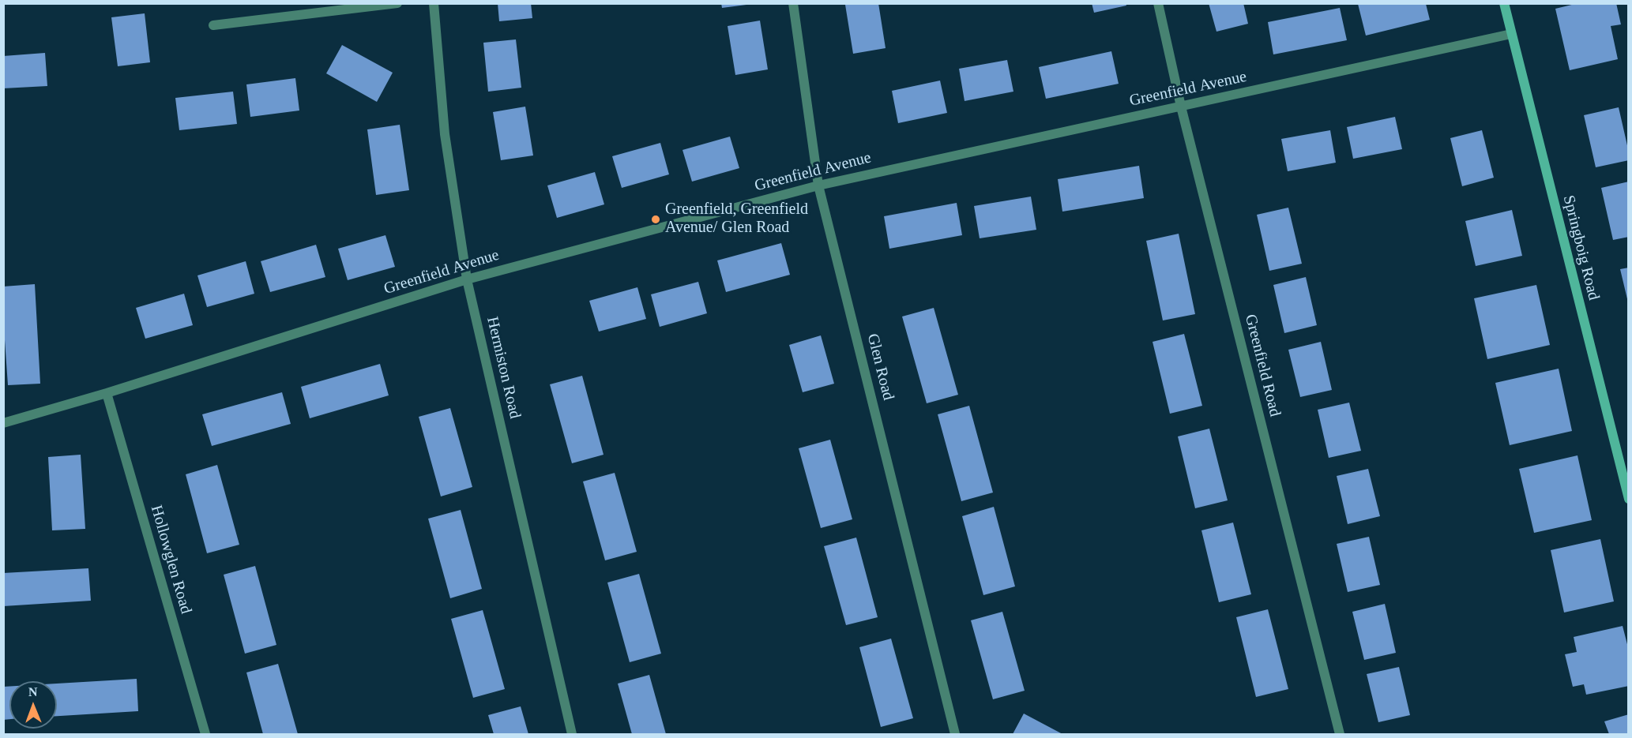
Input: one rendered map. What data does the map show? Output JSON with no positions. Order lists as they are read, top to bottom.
{
  "streets": {
    "main road": ["Springboig Road"],
    "street": [
      "Greenfield Avenue",
      "Greenfield Road",
      "Glen Road",
      "Hermiston Road",
      "Hollowglen Road"
    ]
  },
  "crossings": [
    ["Greenfield Avenue", "Springboig Road"],
    ["Greenfield Avenue", "Greenfield Road"],
    ["Greenfield Avenue", "Glen Road"],
    ["Greenfield Avenue", "Hermiston Road"],
    ["Greenfield Avenue", "Hollowglen Road"]
  ],
  "places": ["Greenfield, Greenfield Avenue/ Glen Road"],
  "north": "top"
}
